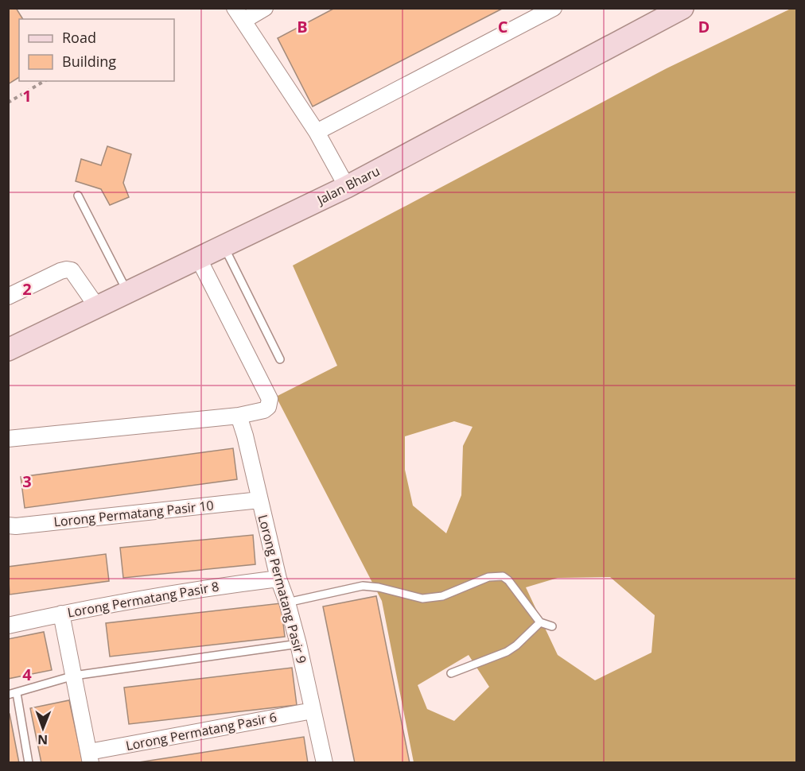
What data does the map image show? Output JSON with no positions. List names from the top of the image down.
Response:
{
  "streets": {
    "main road": ["Jalan Bharu"],
    "street": [
      "Lorong Permatang Pasir 10",
      "Lorong Permatang Pasir 9",
      "Lorong Permatang Pasir 8",
      "Lorong Permatang Pasir 6"
    ]
  },
  "crossings": [
    ["Lorong Permatang Pasir 10", "Lorong Permatang Pasir 9"],
    ["Lorong Permatang Pasir 9", "Lorong Permatang Pasir 8"],
    ["Lorong Permatang Pasir 9", "Lorong Permatang Pasir 6"]
  ],
  "legend": ["Road", "Building"],
  "north": "bottom",
  "grid": {
    "columns": ["B", "C", "D"],
    "rows": [
      "1",
      "2",
      "3",
      "4"
    ]
  }
}
